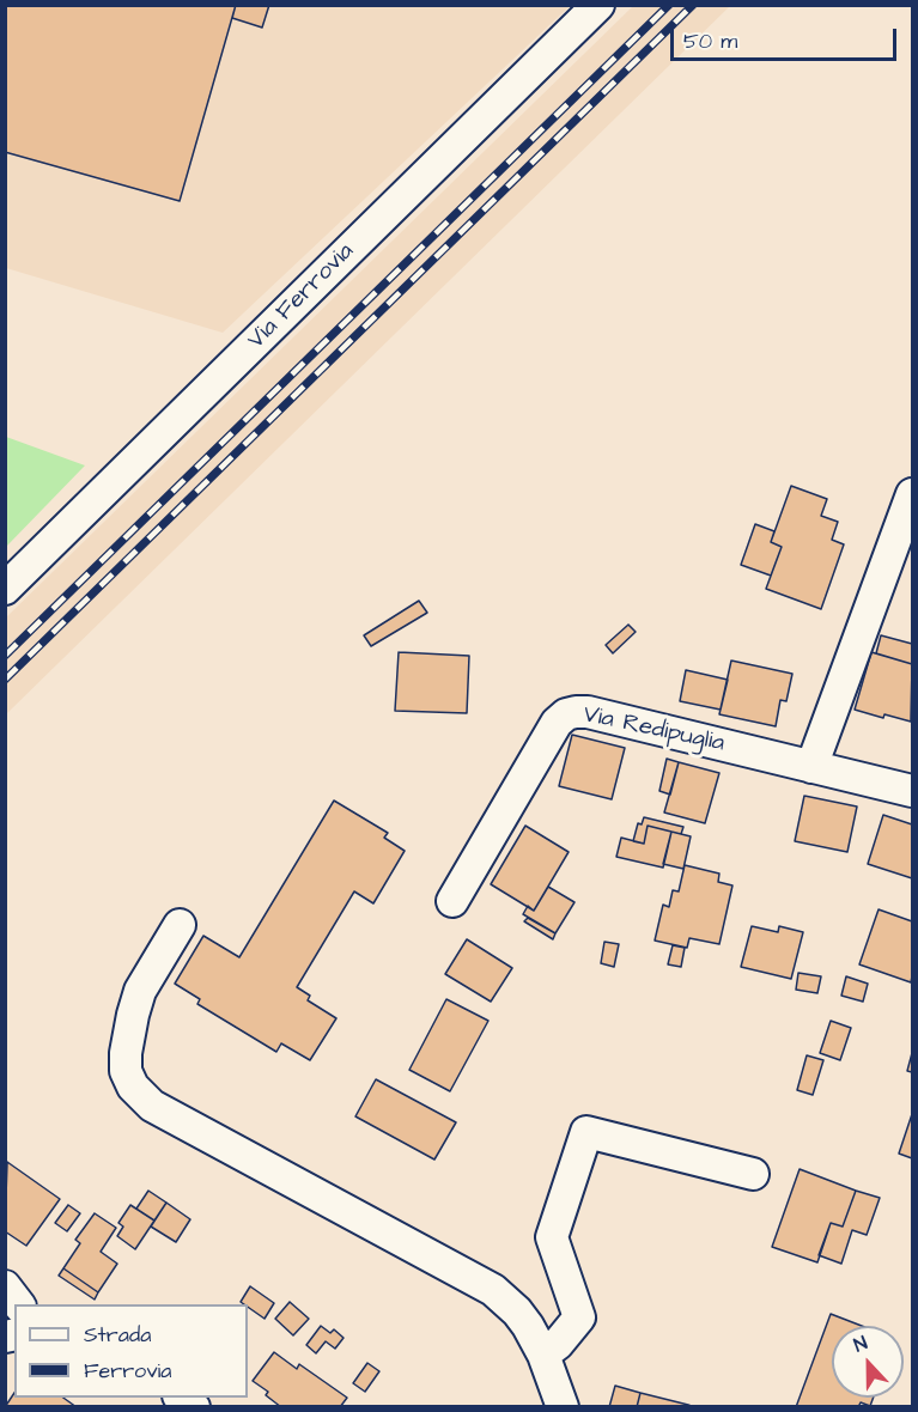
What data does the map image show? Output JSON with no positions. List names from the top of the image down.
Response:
{
  "streets": {
    "street": ["Via Ferrovia", "Via Redipuglia"]
  },
  "legend": ["Strada", "Ferrovia"],
  "scale_bar": "50 m",
  "north": "top"
}
